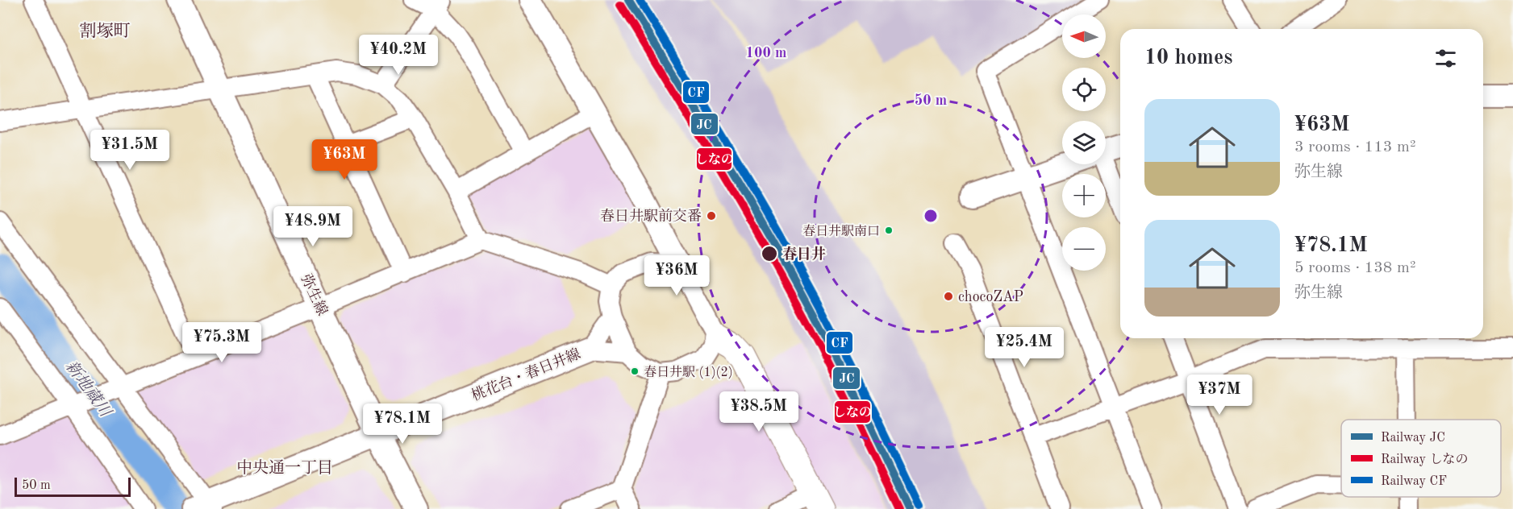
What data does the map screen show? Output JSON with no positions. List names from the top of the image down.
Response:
{
  "streets": {
    "street": ["弥生線", "桃花台・春日井線"]
  },
  "crossings": [
    ["弥生線", "桃花台・春日井線"]
  ],
  "districts": ["割塚町", "中央通一丁目"],
  "water": ["新地蔵川"],
  "places": [
    "春日井駅前交番",
    "春日井駅南口",
    "春日井",
    "chocoZAP",
    "春日井駅 (1)(2)"
  ],
  "lines": ["rail line JC", "rail line CF", "rail line しなの"],
  "legend": ["Railway JC", "Railway しなの", "Railway CF"],
  "scale_bar": "50 m",
  "north": "left",
  "page": {
    "map_buttons": ["+", "−"],
    "heading": "10 homes",
    "price": [
      "¥40.2M",
      "¥31.5M",
      "¥63M",
      "¥48.9M",
      "¥36M",
      "¥75.3M",
      "¥25.4M",
      "¥37M",
      "¥38.5M",
      "¥78.1M"
    ],
    "list": [
      {
        "name": "¥63M",
        "note": "3 rooms · 113 m² · 弥生線"
      },
      {
        "name": "¥78.1M",
        "note": "5 rooms · 138 m² · 弥生線"
      }
    ],
    "scale": "50 m"
  },
  "rings": ["100 m", "50 m"]
}
